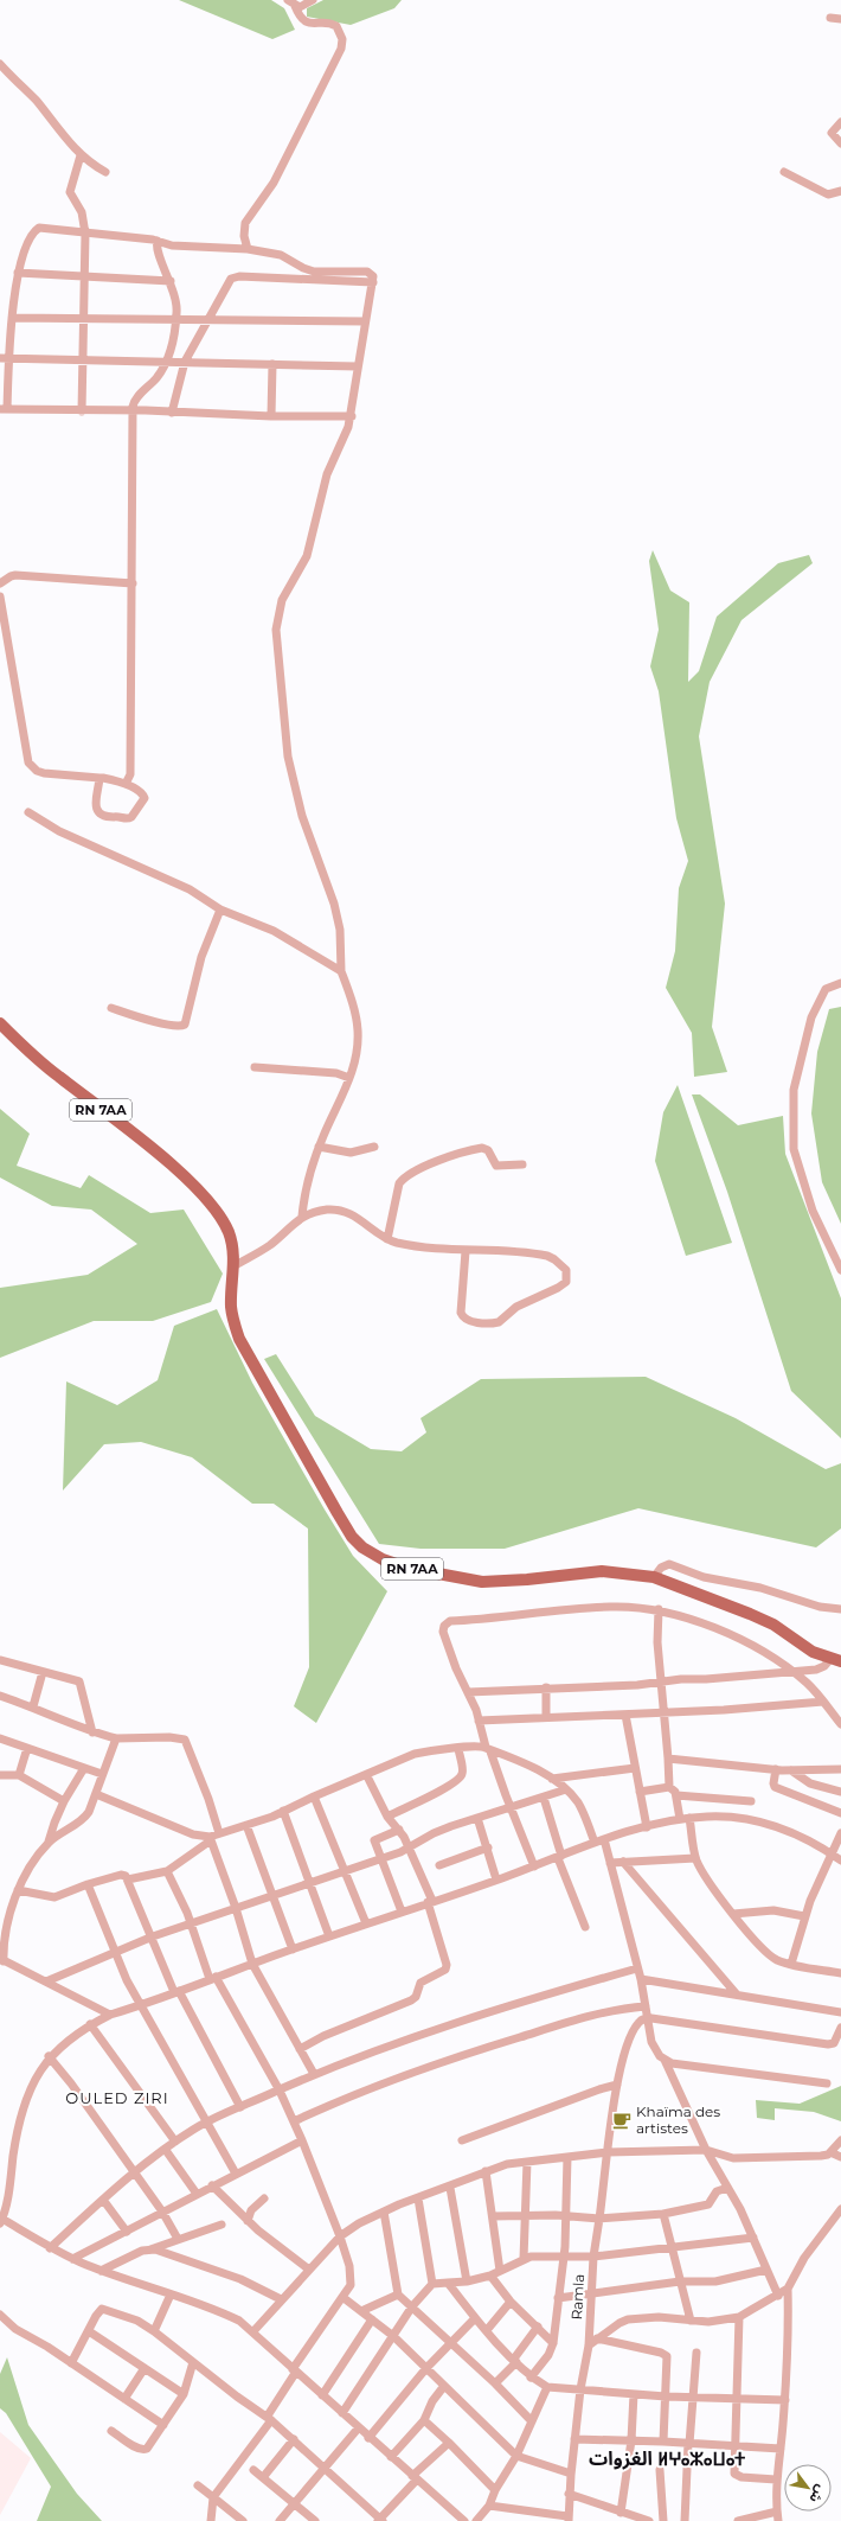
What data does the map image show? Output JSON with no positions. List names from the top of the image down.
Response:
{
  "streets": {
    "main road": ["RN 7AA"],
    "street": ["Ramla"]
  },
  "districts": ["OULED ZIRI", "الغزوات ⵍⵖⴰⵣⴰⵡⴰⵜ"],
  "places": {
    "cafe": ["Khaïma des artistes"]
  },
  "north": "bottom right"
}
